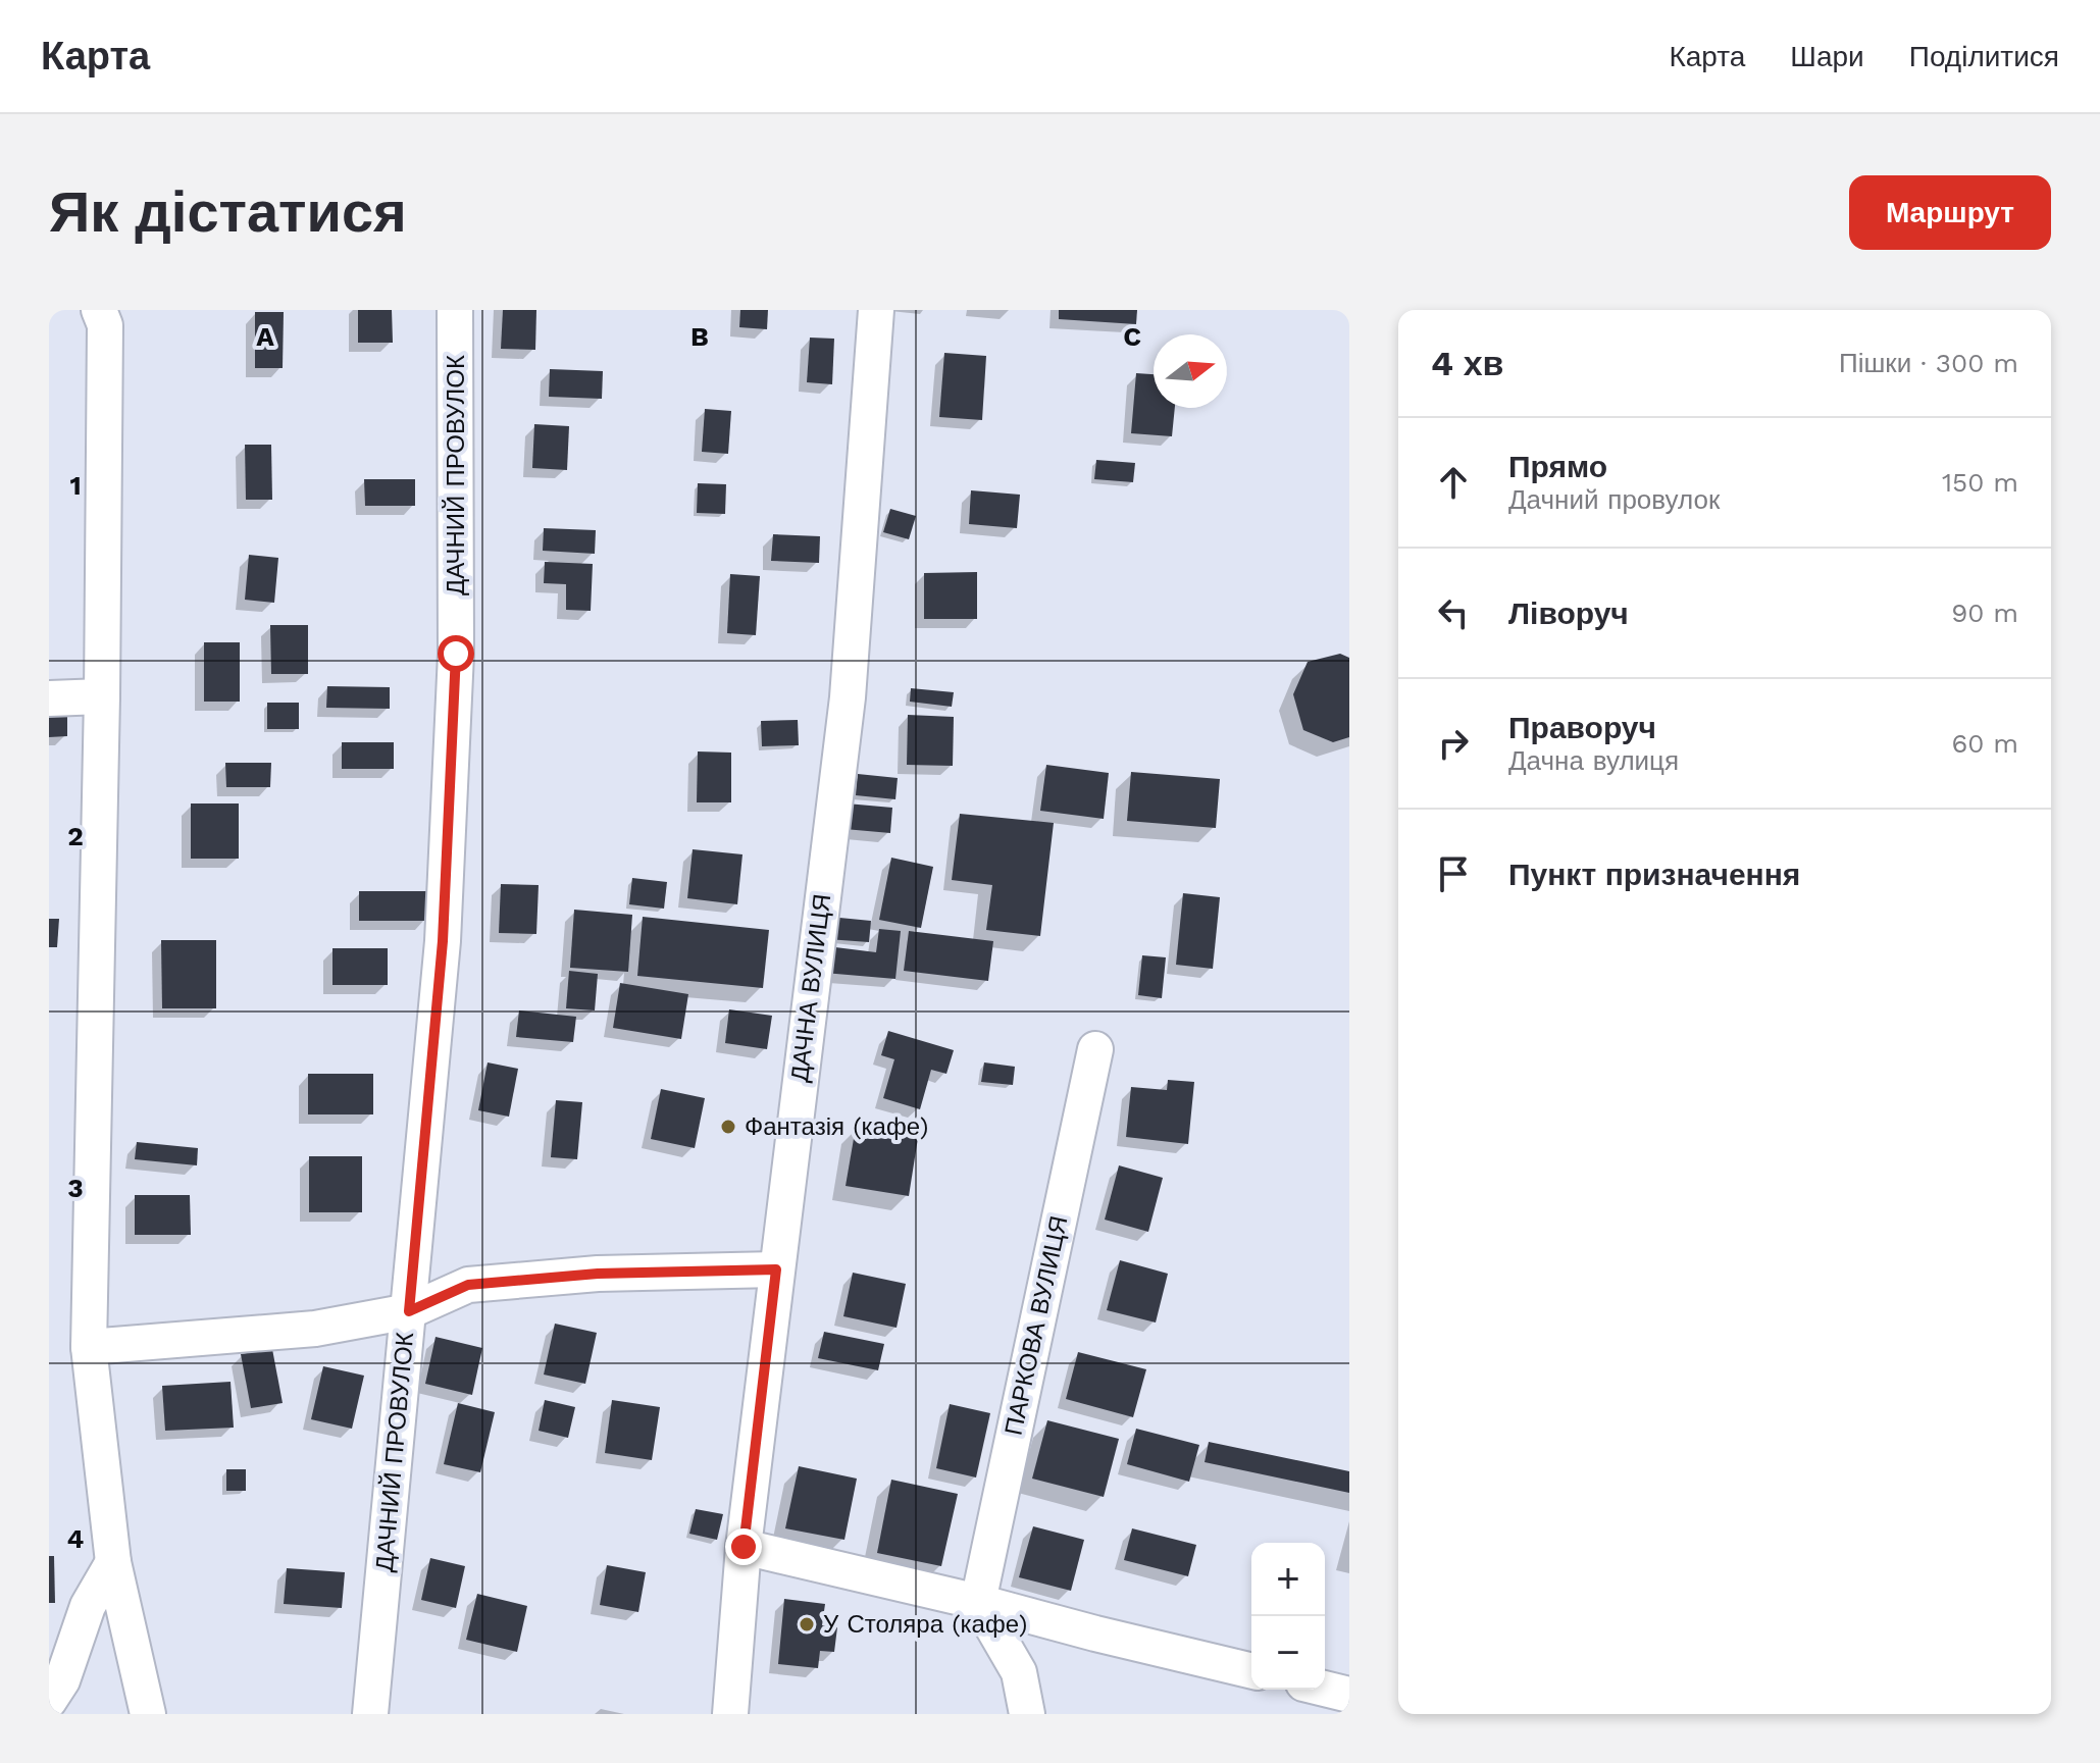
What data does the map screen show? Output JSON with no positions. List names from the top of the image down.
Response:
{
  "streets": {
    "street": ["ДАЧНИЙ ПРОВУЛОК", "ДАЧНА ВУЛИЦЯ", "ПАРКОВА ВУЛИЦЯ"]
  },
  "places": ["Фантазія (кафе)", "У Столяра (кафе)"],
  "north": "right",
  "page": {
    "header": "Карта",
    "nav": ["Карта", "Шари", "Поділитися"],
    "buttons": "Маршрут",
    "title": "Як дістатися",
    "heading": ["4 хв", "Пішки · 300 m"],
    "list": [
      ["Прямо", "Дачний провулок", "150 m"],
      ["Ліворуч", "90 m"],
      ["Праворуч", "Дачна вулиця", "60 m"],
      "Пункт призначення"
    ],
    "map_buttons": ["+", "−"]
  },
  "grid": {
    "columns": ["A", "B", "C"],
    "rows": [
      "1",
      "2",
      "3",
      "4"
    ]
  }
}
